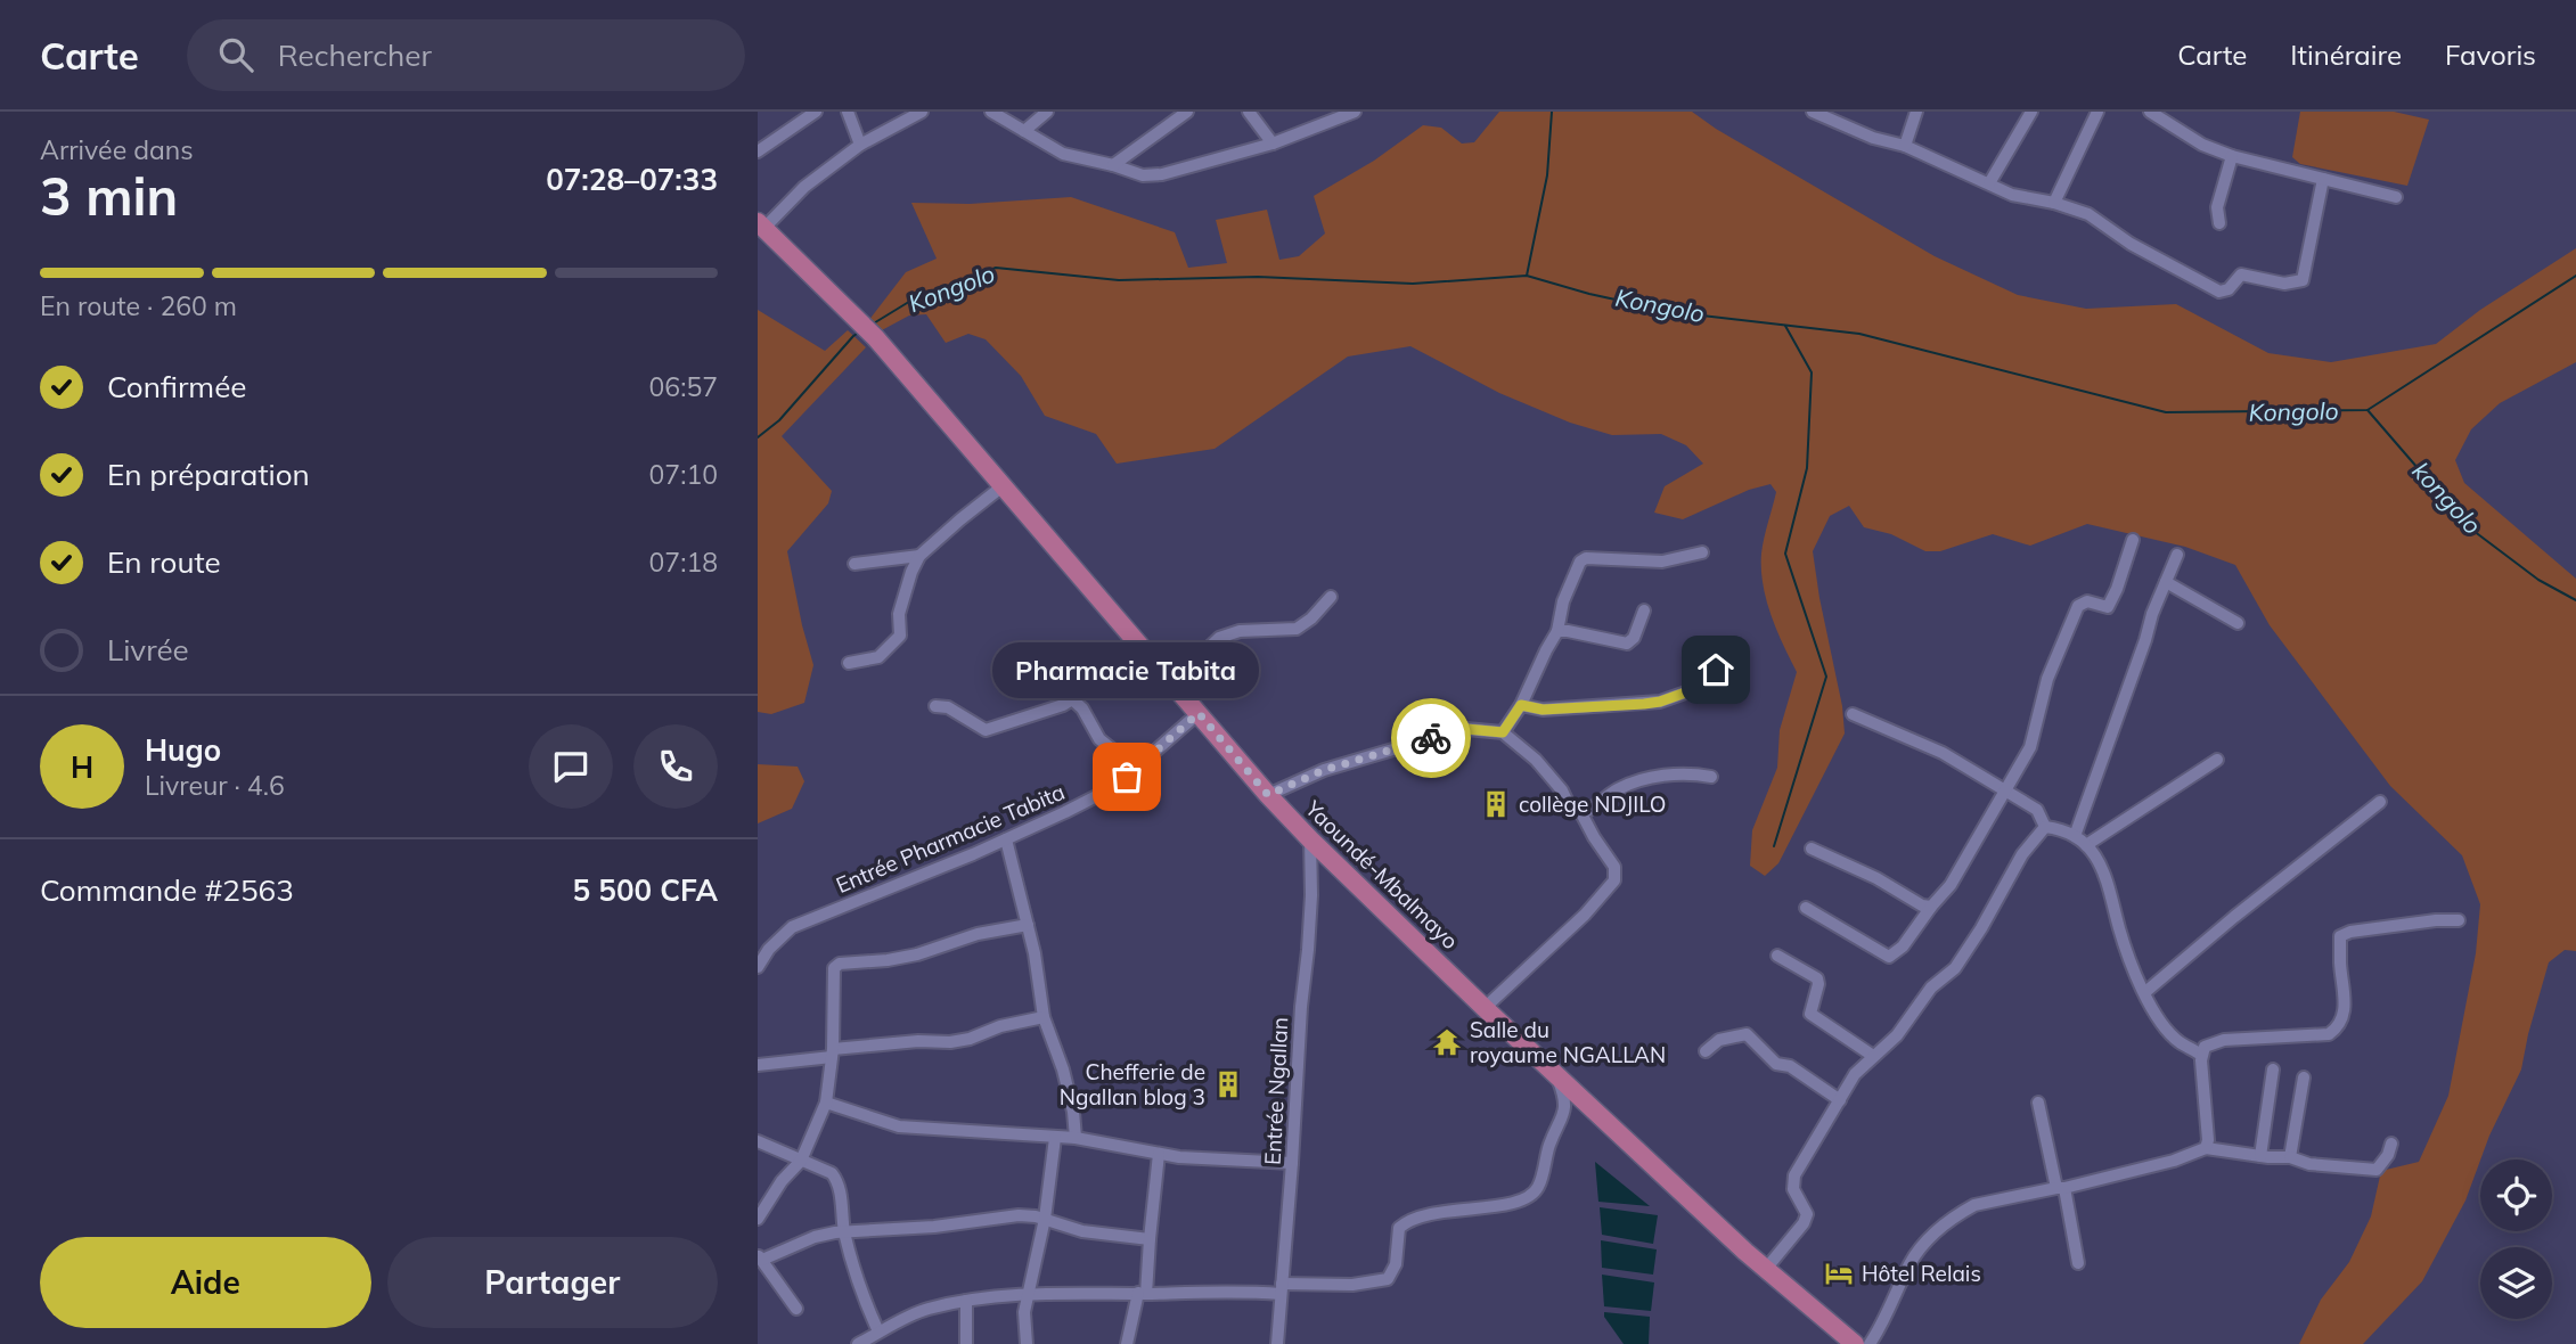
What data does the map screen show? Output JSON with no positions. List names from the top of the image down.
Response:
{
  "streets": {
    "highway": ["Yaoundé-Mbalmayo"],
    "street": ["Entrée Pharmacie Tabita", "Entrée Ngallan"]
  },
  "crossings": [
    ["Entrée Pharmacie Tabita", "Yaoundé-Mbalmayo"],
    ["Yaoundé-Mbalmayo", "Entrée Ngallan"]
  ],
  "water": ["Kongolo", "kongolo"],
  "places": {
    "other": ["Pharmacie Tabita"],
    "building": ["collège NDJILO", "Chefferie de Ngallan blog 3"],
    "temple": ["Salle du royaume NGALLAN"],
    "hotel": ["Hôtel Relais"]
  },
  "page": {
    "header": "Carte",
    "search": "Rechercher",
    "nav": ["Carte", "Itinéraire", "Favoris"],
    "heading": ["3 min", "Arrivée dans", "07:28–07:33"],
    "panel": [
      "Hugo",
      "Livreur · 4.6",
      "Commande #2563",
      "5 500 CFA"
    ],
    "bar": "En route · 260 m",
    "list": [
      ["Confirmée", "06:57"],
      ["En préparation", "07:10"],
      ["En route", "07:18"],
      "Livrée"
    ],
    "bubble": "Pharmacie Tabita",
    "round": "H",
    "buttons": ["Aide", "Partager"]
  }
}
